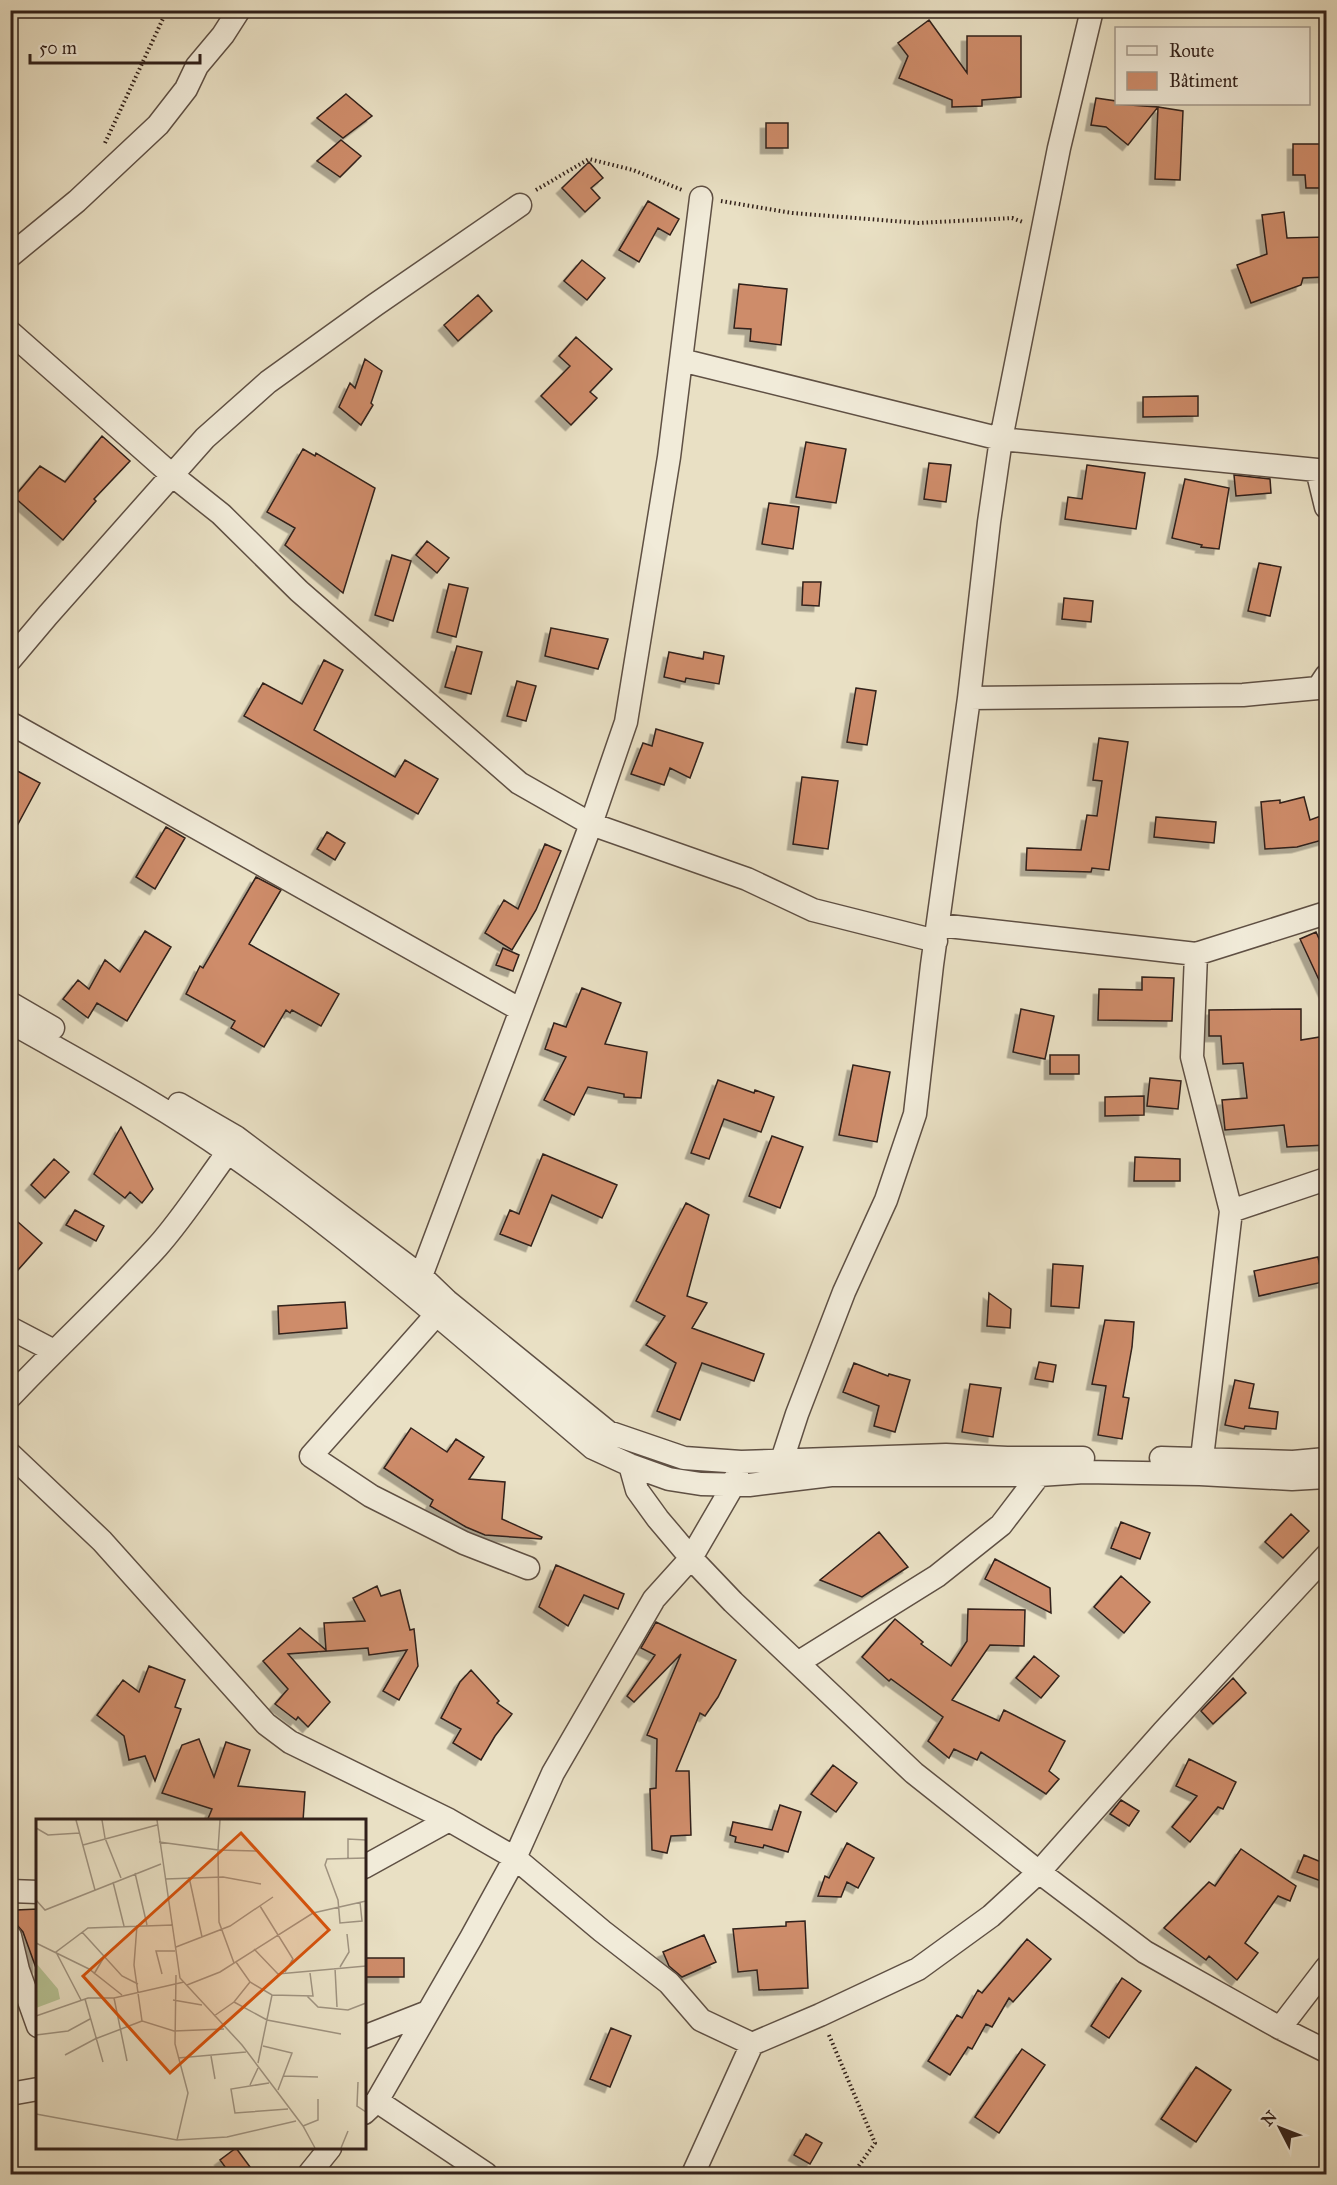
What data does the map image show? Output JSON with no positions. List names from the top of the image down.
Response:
{
  "legend": ["Route", "Bâtiment"],
  "scale_bar": "50 m",
  "north": "top left"
}
